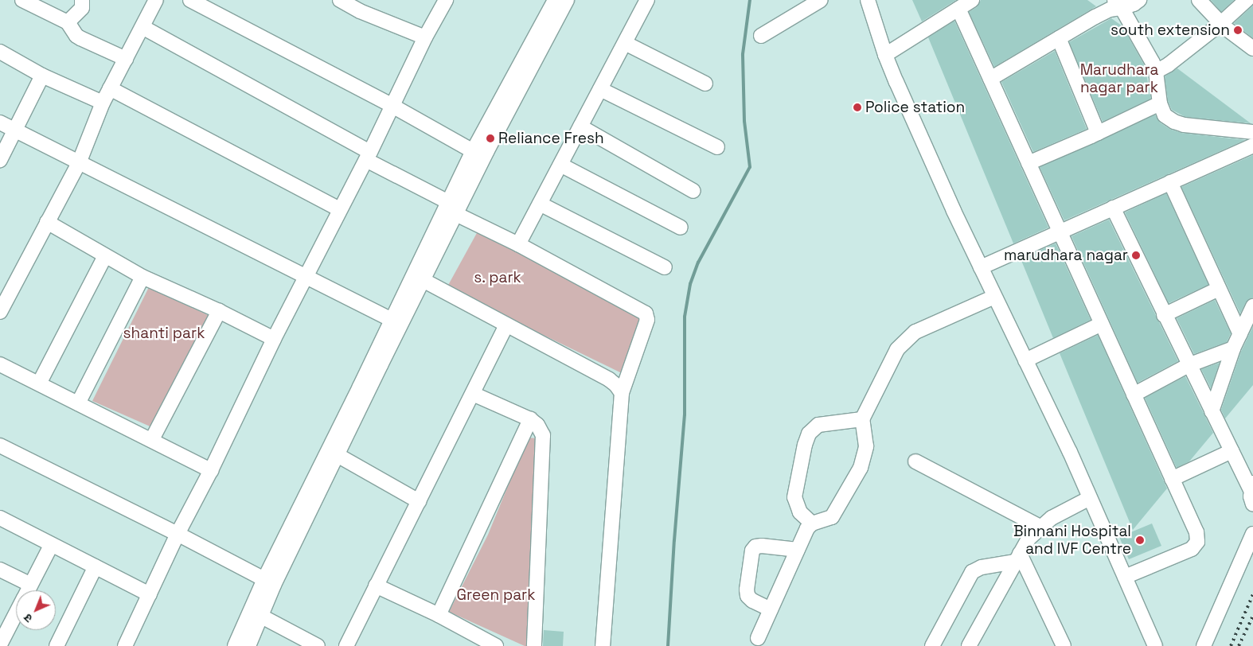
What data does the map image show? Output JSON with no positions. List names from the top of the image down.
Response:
{
  "parks": [
    "Marudhara nagar park",
    "s. park",
    "shanti park",
    "Green park"
  ],
  "places": [
    "south extension",
    "Police station",
    "Reliance Fresh",
    "marudhara nagar",
    "Binnani Hospital and IVF Centre"
  ],
  "north": "bottom left"
}
